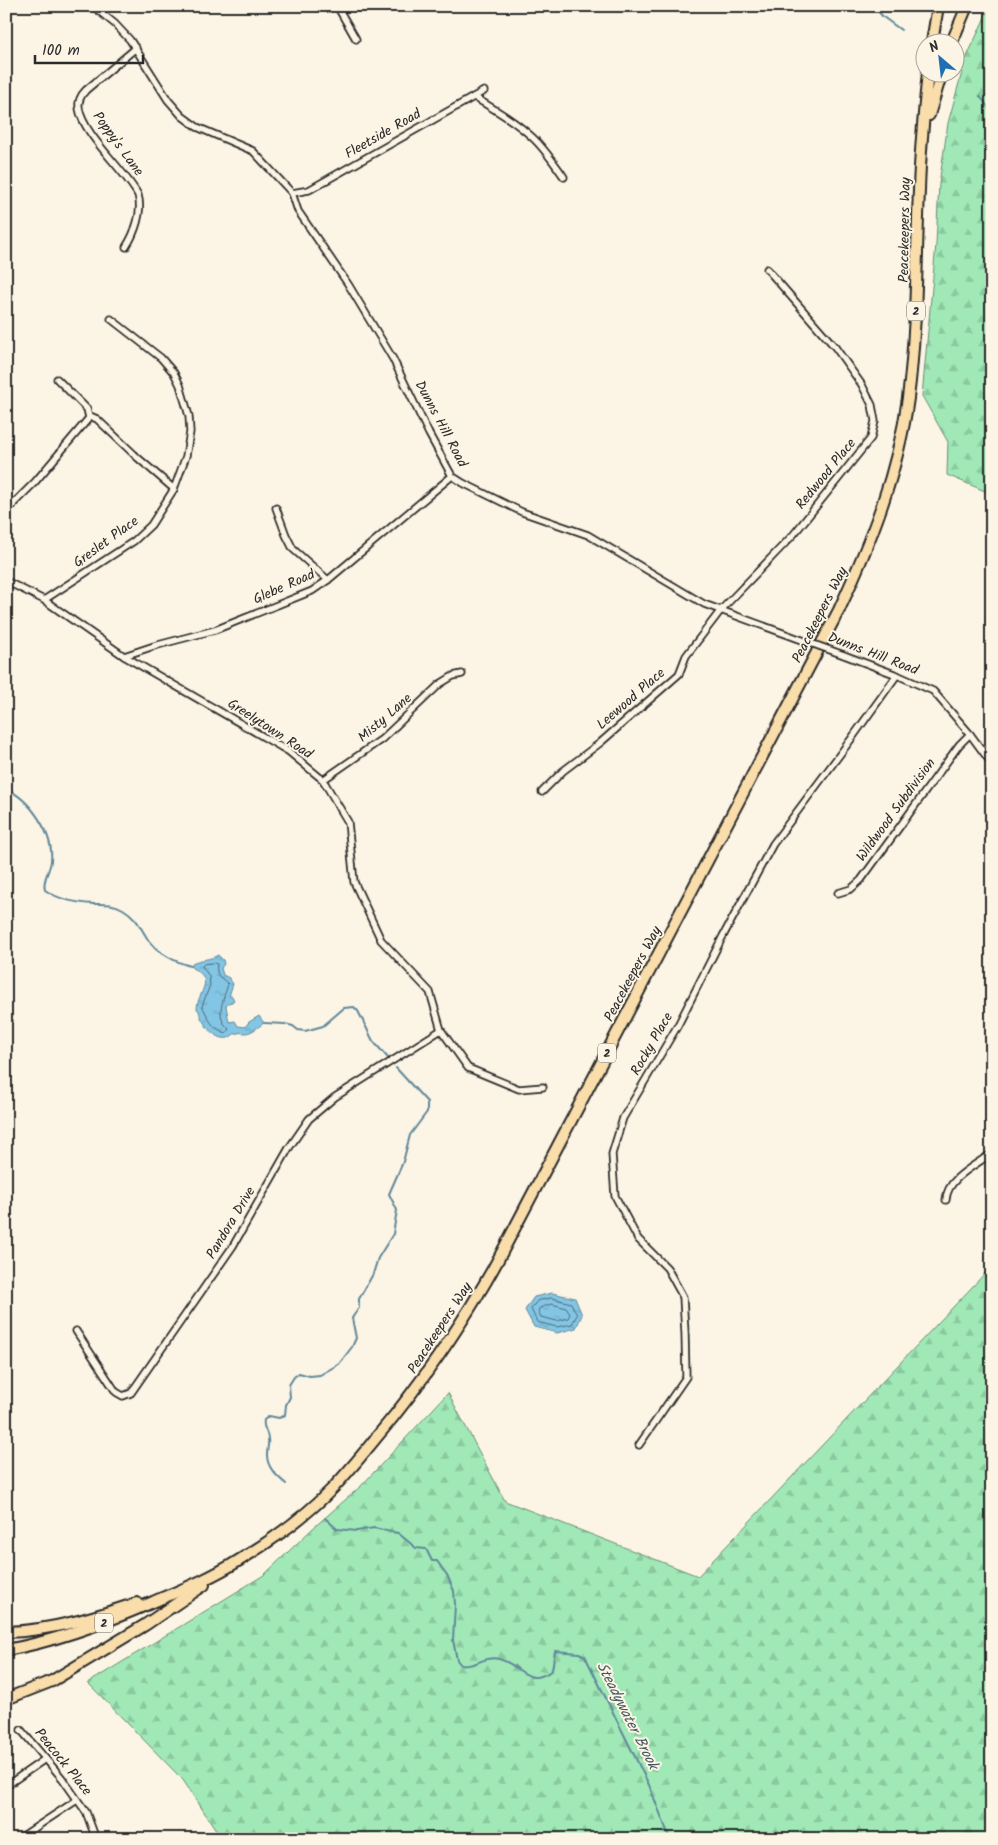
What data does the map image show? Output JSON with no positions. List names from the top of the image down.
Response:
{
  "streets": {
    "highway": ["Peacekeepers Way", "2"],
    "street": [
      "Fleetside Road",
      "Poppy's Lane",
      "Dunns Hill Road",
      "Redwood Place",
      "Greslet Place",
      "Glebe Road",
      "Leewood Place",
      "Misty Lane",
      "Greelytown Road",
      "Wildwood Subdivision",
      "Rocky Place",
      "Pandora Drive",
      "Peacock Place"
    ]
  },
  "crossings": [
    ["Fleetside Road", "Dunns Hill Road"],
    ["Poppy's Lane", "Dunns Hill Road"],
    ["Dunns Hill Road", "Redwood Place"],
    ["Dunns Hill Road", "Glebe Road"],
    ["Dunns Hill Road", "Leewood Place"],
    ["Dunns Hill Road", "Wildwood Subdivision"],
    ["Dunns Hill Road", "Rocky Place"],
    ["Redwood Place", "Leewood Place"],
    ["Greslet Place", "Greelytown Road"],
    ["Glebe Road", "Greelytown Road"],
    ["Misty Lane", "Greelytown Road"],
    ["Greelytown Road", "Pandora Drive"]
  ],
  "water": ["Steadywater Brook"],
  "scale_bar": "100 m",
  "north": "top left"
}
